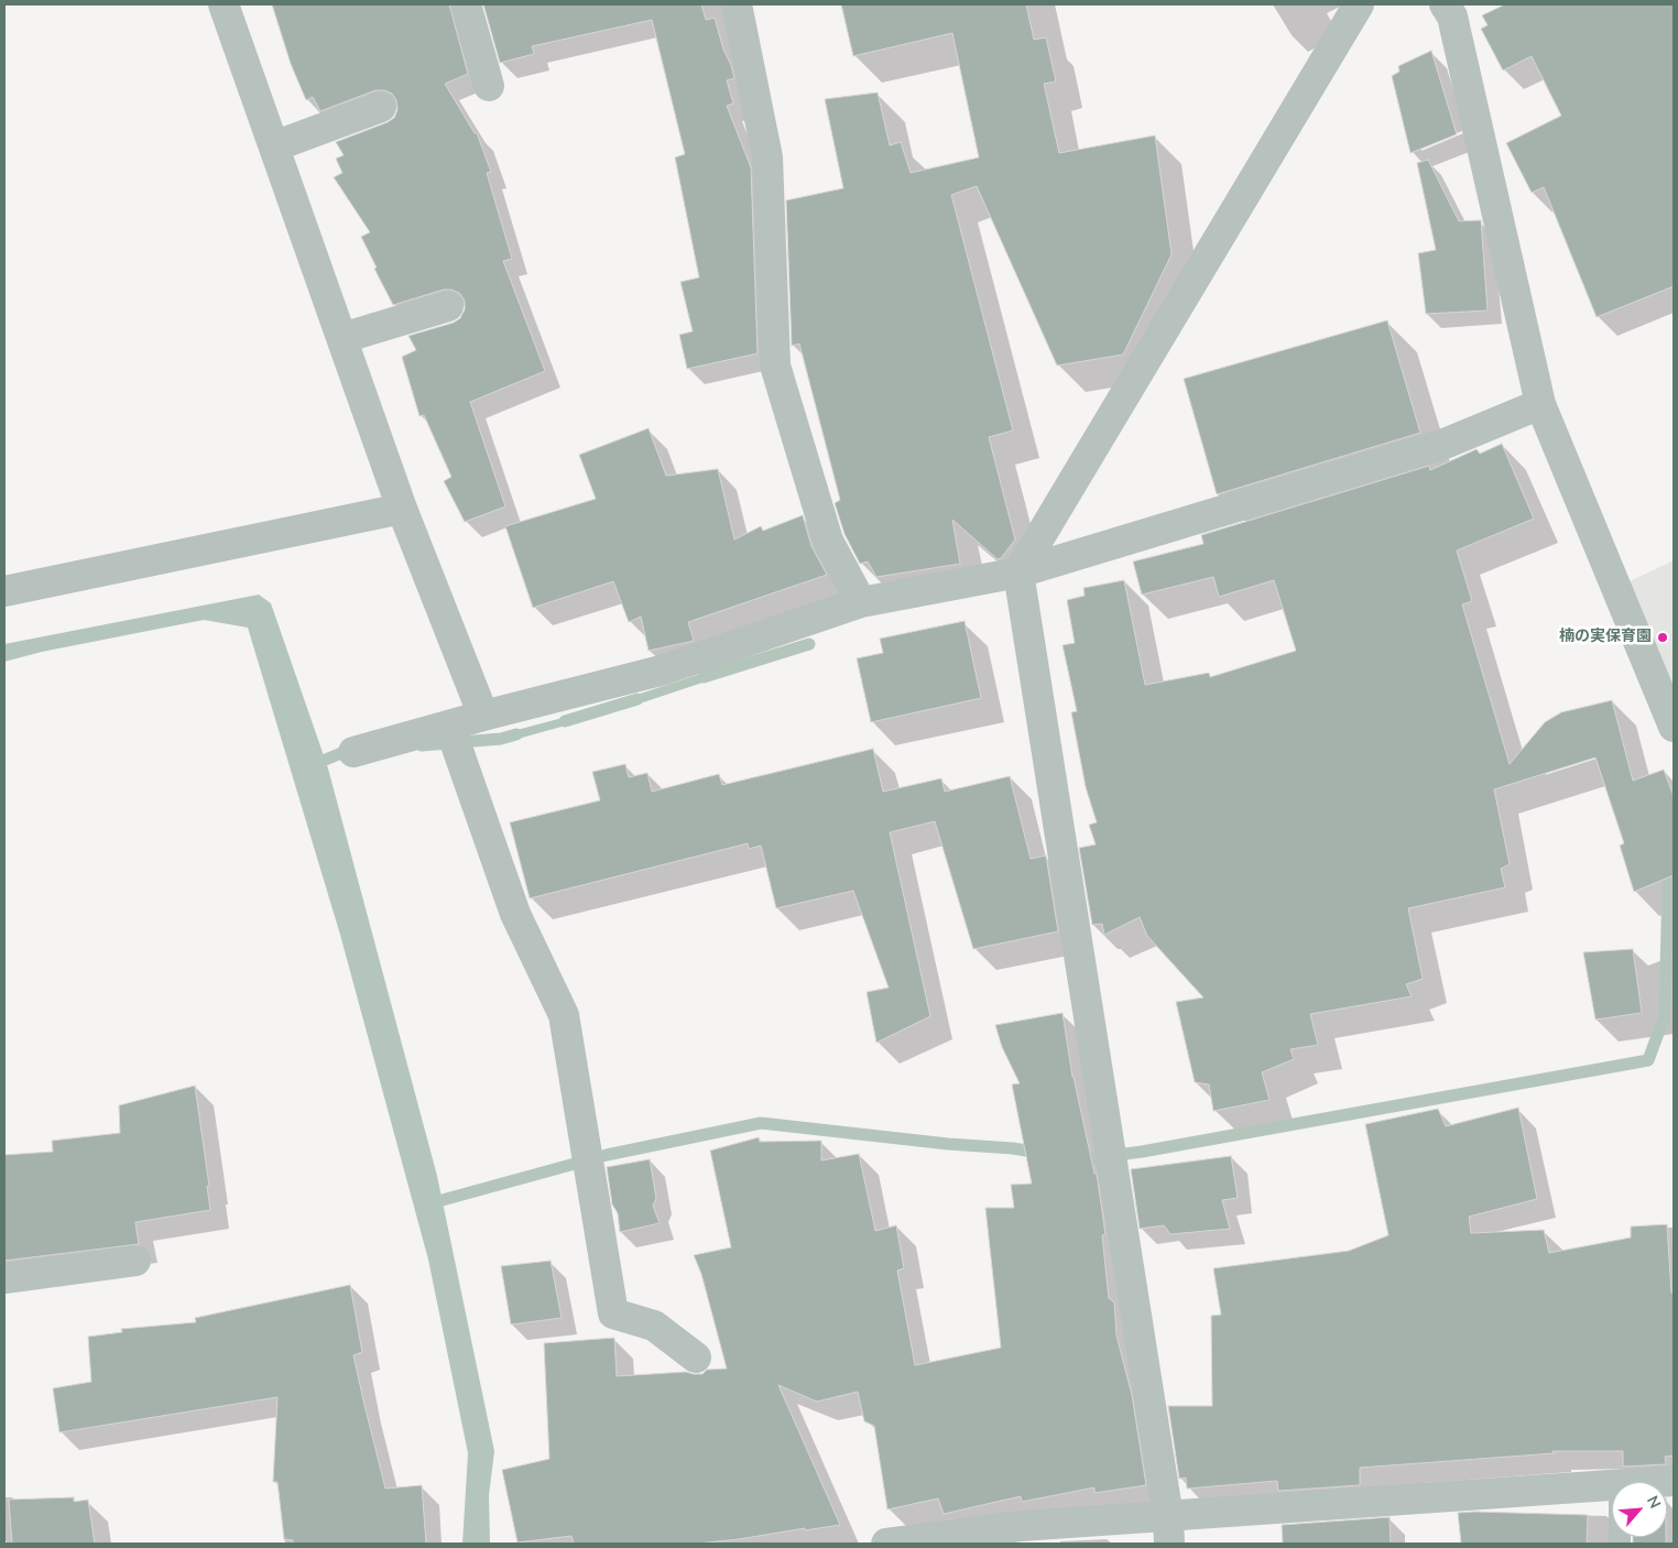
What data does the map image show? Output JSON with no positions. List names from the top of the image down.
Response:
{
  "places": ["楠の実保育園"],
  "north": "top right"
}
